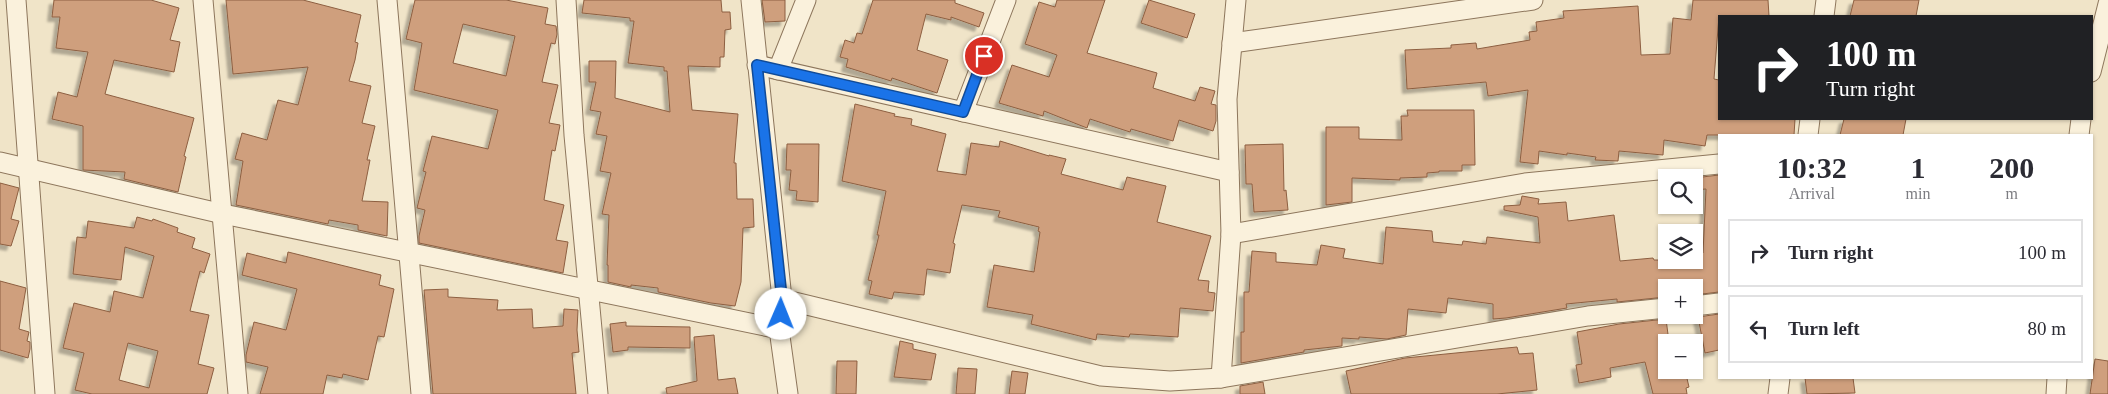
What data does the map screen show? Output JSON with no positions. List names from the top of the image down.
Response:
{
  "page": {
    "turn": ["100 m", "Turn right"],
    "eta": [
      "10:32",
      "Arrival",
      "1",
      "min",
      "200",
      "m"
    ],
    "map_buttons": ["+", "−"],
    "list": [
      {
        "name": "Turn right",
        "value": "100 m"
      },
      {
        "name": "Turn left",
        "value": "80 m"
      }
    ]
  }
}
